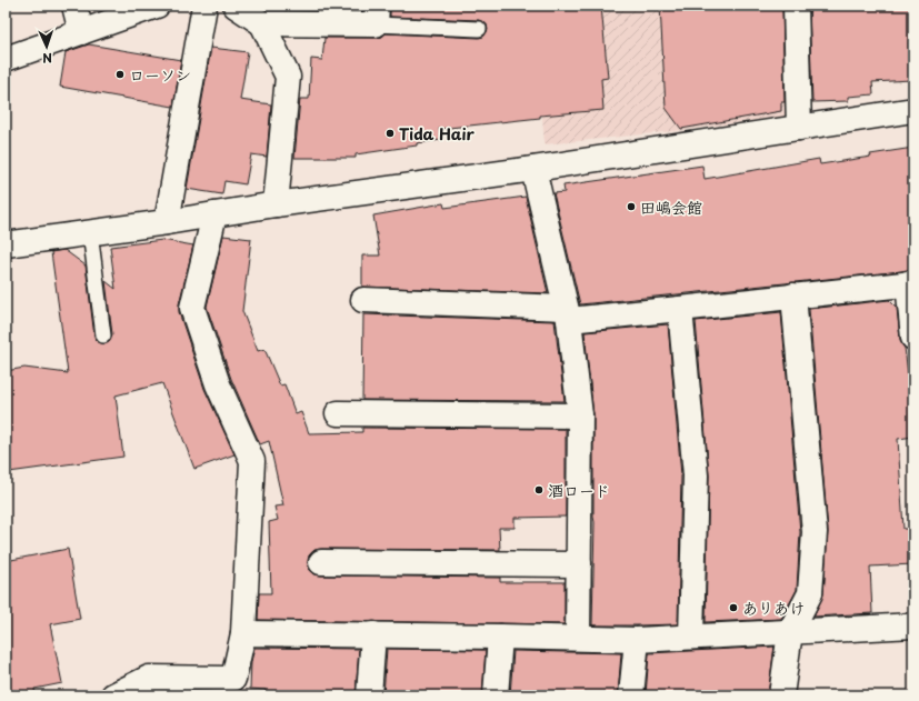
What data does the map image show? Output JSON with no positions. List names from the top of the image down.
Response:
{
  "places": [
    "ローソン",
    "Tida Hair",
    "田嶋会館",
    "酒ロード",
    "ありあけ"
  ],
  "north": "bottom"
}
